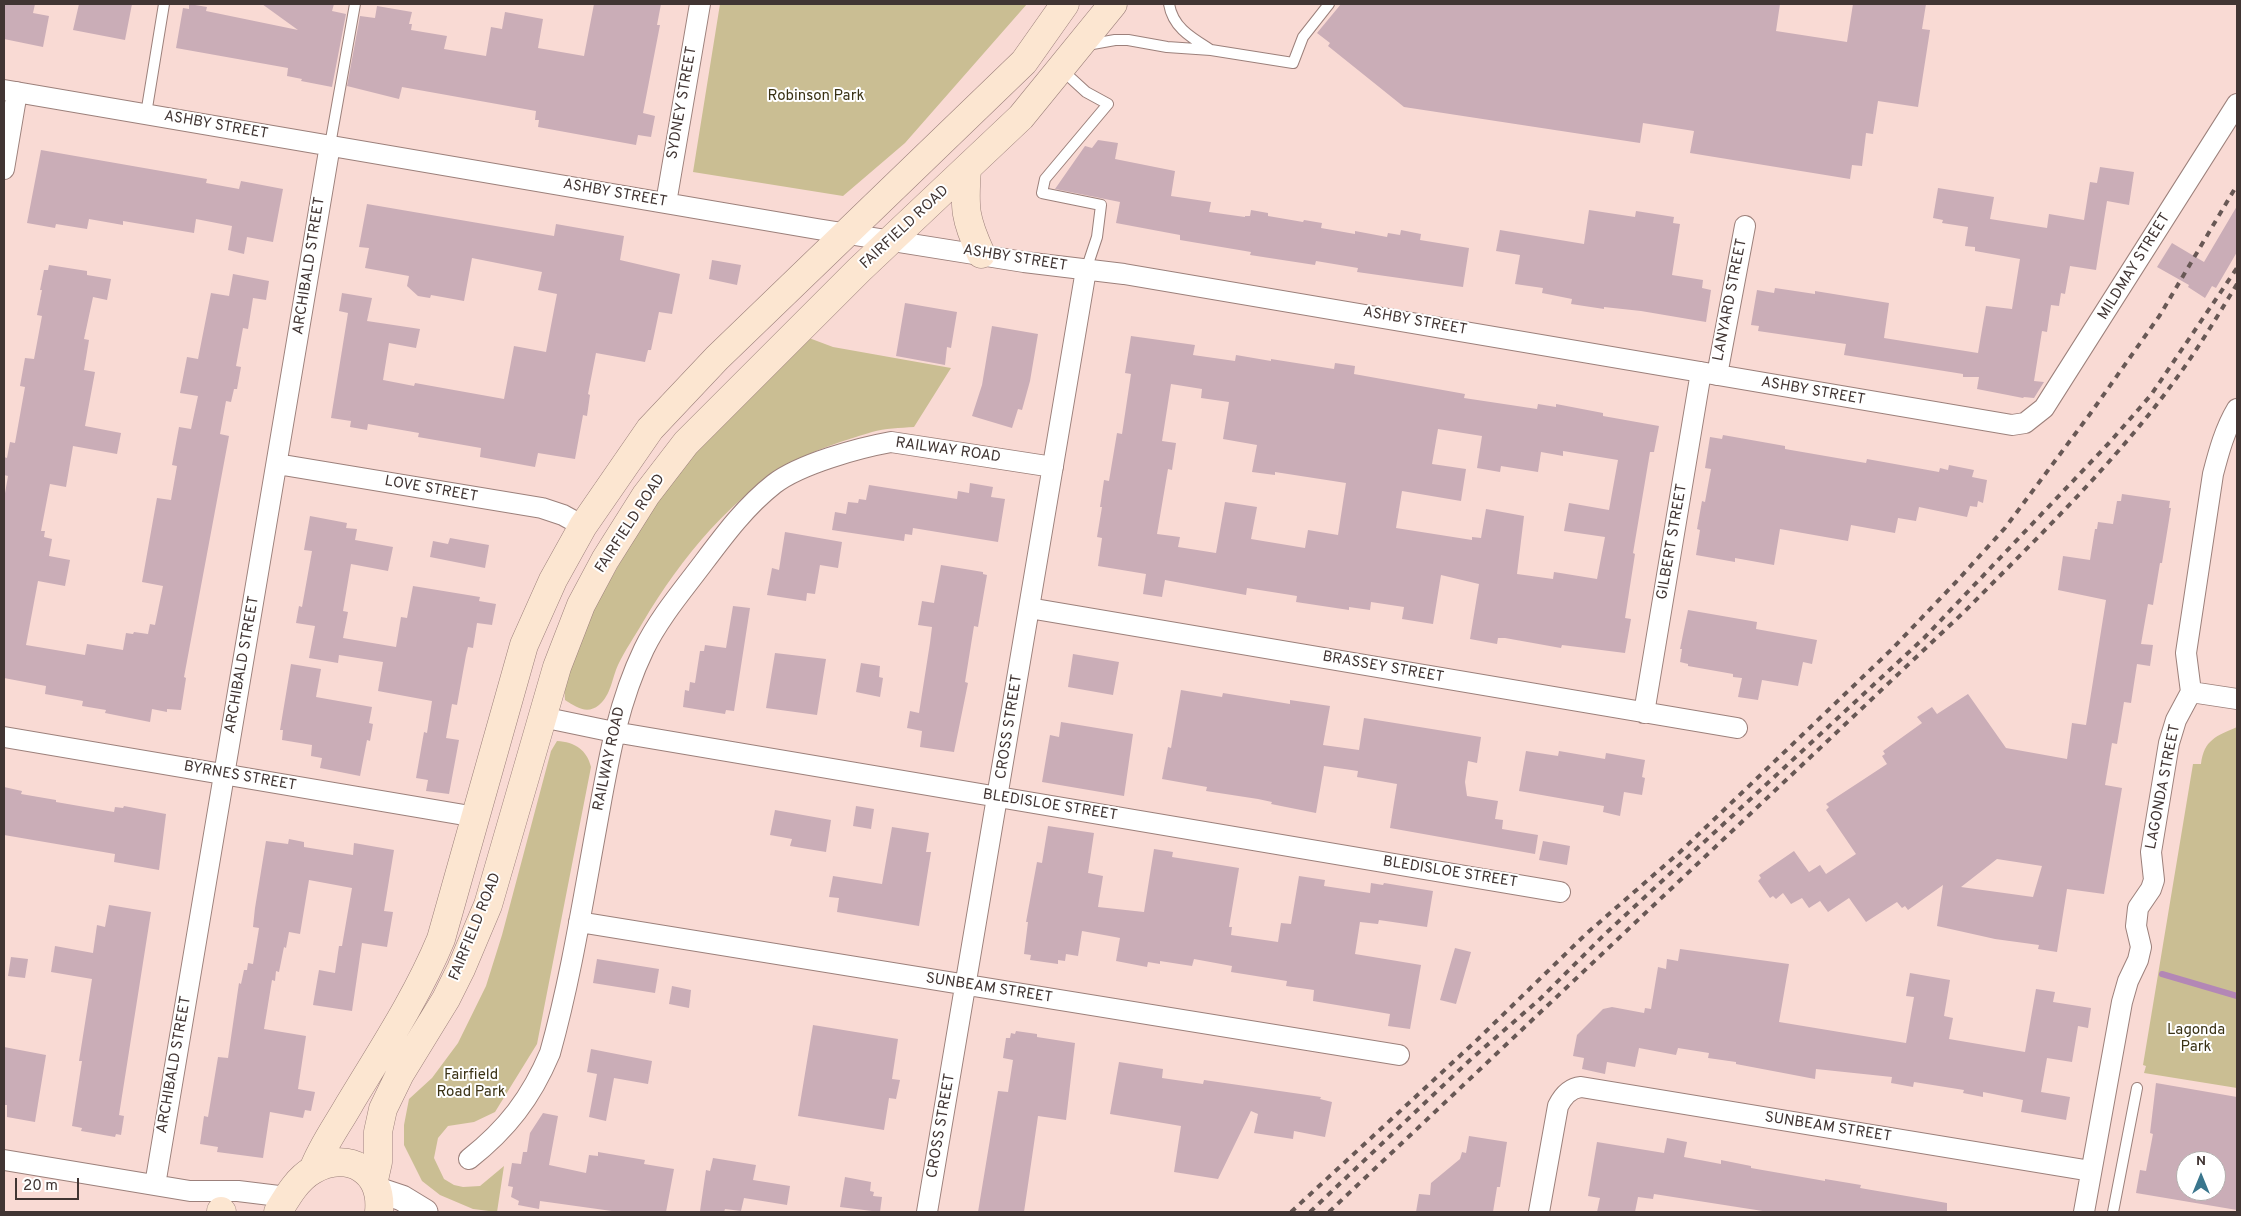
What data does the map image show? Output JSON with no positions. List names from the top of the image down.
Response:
{
  "streets": {
    "main road": ["FAIRFIELD ROAD"],
    "street": [
      "SYDNEY STREET",
      "ASHBY STREET",
      "ARCHIBALD STREET",
      "MILDMAY STREET",
      "LANYARD STREET",
      "RAILWAY ROAD",
      "LOVE STREET",
      "GILBERT STREET",
      "BRASSEY STREET",
      "CROSS STREET",
      "BYRNES STREET",
      "LAGONDA STREET",
      "BLEDISLOE STREET",
      "SUNBEAM STREET"
    ]
  },
  "crossings": [
    ["SYDNEY STREET", "ASHBY STREET"],
    ["ASHBY STREET", "FAIRFIELD ROAD"],
    ["ASHBY STREET", "ARCHIBALD STREET"],
    ["ASHBY STREET", "MILDMAY STREET"],
    ["ASHBY STREET", "LANYARD STREET"],
    ["ASHBY STREET", "GILBERT STREET"],
    ["ASHBY STREET", "CROSS STREET"],
    ["FAIRFIELD ROAD", "LOVE STREET"],
    ["FAIRFIELD ROAD", "BYRNES STREET"],
    ["FAIRFIELD ROAD", "BLEDISLOE STREET"],
    ["ARCHIBALD STREET", "LOVE STREET"],
    ["ARCHIBALD STREET", "BYRNES STREET"],
    ["LANYARD STREET", "GILBERT STREET"],
    ["RAILWAY ROAD", "CROSS STREET"],
    ["RAILWAY ROAD", "BLEDISLOE STREET"],
    ["RAILWAY ROAD", "SUNBEAM STREET"],
    ["GILBERT STREET", "BRASSEY STREET"],
    ["BRASSEY STREET", "CROSS STREET"],
    ["CROSS STREET", "BLEDISLOE STREET"],
    ["CROSS STREET", "SUNBEAM STREET"],
    ["LAGONDA STREET", "SUNBEAM STREET"]
  ],
  "parks": ["Robinson Park", "Lagonda Park", "Fairfield Road Park"],
  "scale_bar": "20 m",
  "north": "top"
}
